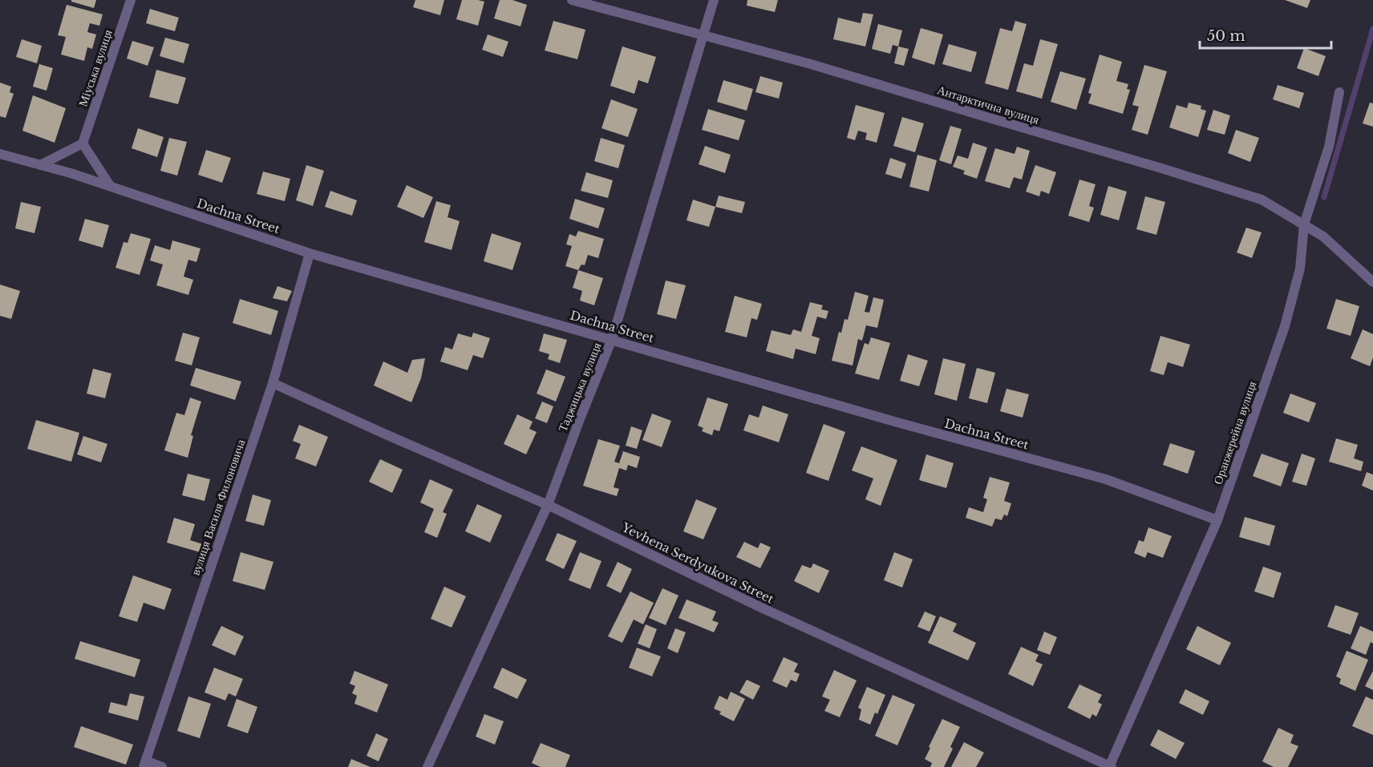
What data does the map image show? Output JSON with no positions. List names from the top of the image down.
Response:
{
  "streets": {
    "street": [
      "Міуська вулиця",
      "Антарктична вулиця",
      "Dachna Street",
      "Таджицька вулиця",
      "Оранжерейна вулиця",
      "вулиця Василя Филоновича",
      "Yevhena Serdyukova Street"
    ]
  },
  "crossings": [
    ["Антарктична вулиця", "Таджицька вулиця"],
    ["Антарктична вулиця", "Оранжерейна вулиця"],
    ["Dachna Street", "Таджицька вулиця"],
    ["Dachna Street", "Оранжерейна вулиця"],
    ["Dachna Street", "вулиця Василя Филоновича"],
    ["Таджицька вулиця", "Yevhena Serdyukova Street"],
    ["Оранжерейна вулиця", "Yevhena Serdyukova Street"],
    ["вулиця Василя Филоновича", "Yevhena Serdyukova Street"]
  ],
  "scale_bar": "50 m"
}
